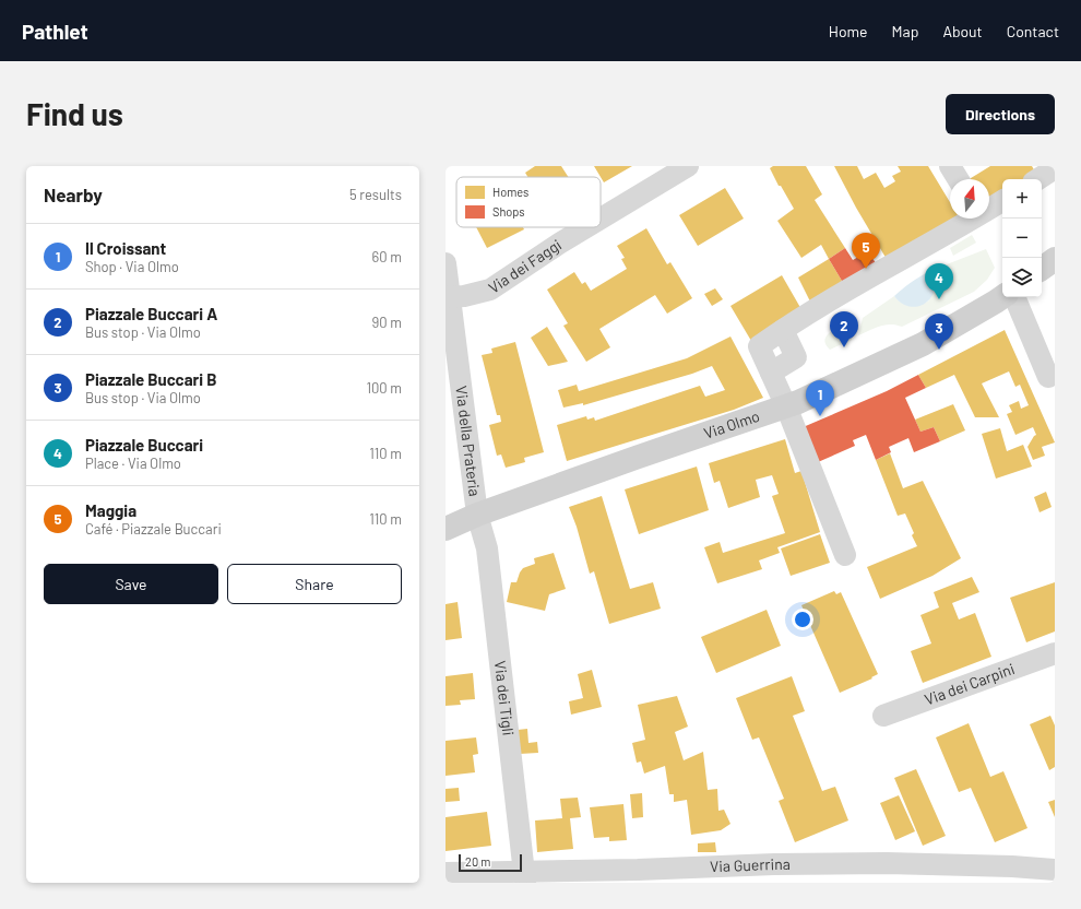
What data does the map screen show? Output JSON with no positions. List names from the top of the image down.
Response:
{
  "streets": {
    "street": [
      "Via dei Faggi",
      "Via Olmo",
      "Via della Prateria",
      "Via dei Carpini",
      "Via dei Tigli",
      "Via Guerrina"
    ]
  },
  "crossings": [
    ["Via dei Faggi", "Via della Prateria"],
    ["Via Olmo", "Via della Prateria"],
    ["Via Olmo", "Via dei Tigli"],
    ["Via della Prateria", "Via dei Tigli"],
    ["Via dei Tigli", "Via Guerrina"]
  ],
  "legend": ["Homes", "Shops"],
  "scale_bar": "20 m",
  "north": "top",
  "page": {
    "header": "Pathlet",
    "nav": [
      "Home",
      "Map",
      "About",
      "Contact"
    ],
    "buttons": [
      "Directions",
      ["Save", "Share"]
    ],
    "title": "Find us",
    "heading": ["Nearby", "5 results"],
    "map_buttons": ["+", "−"],
    "list": [
      {
        "mark": "1",
        "name": "Il Croissant",
        "note": "Shop · Via Olmo",
        "value": "60 m"
      },
      {
        "mark": "2",
        "name": "Piazzale Buccari A",
        "note": "Bus stop · Via Olmo",
        "value": "90 m"
      },
      {
        "mark": "3",
        "name": "Piazzale Buccari B",
        "note": "Bus stop · Via Olmo",
        "value": "100 m"
      },
      {
        "mark": "4",
        "name": "Piazzale Buccari",
        "note": "Place · Via Olmo",
        "value": "110 m"
      },
      {
        "mark": "5",
        "name": "Maggia",
        "note": "Café · Piazzale Buccari",
        "value": "110 m"
      }
    ],
    "pins": [
      "5",
      "4",
      "2",
      "3",
      "1"
    ],
    "scale": "20 m"
  }
}
